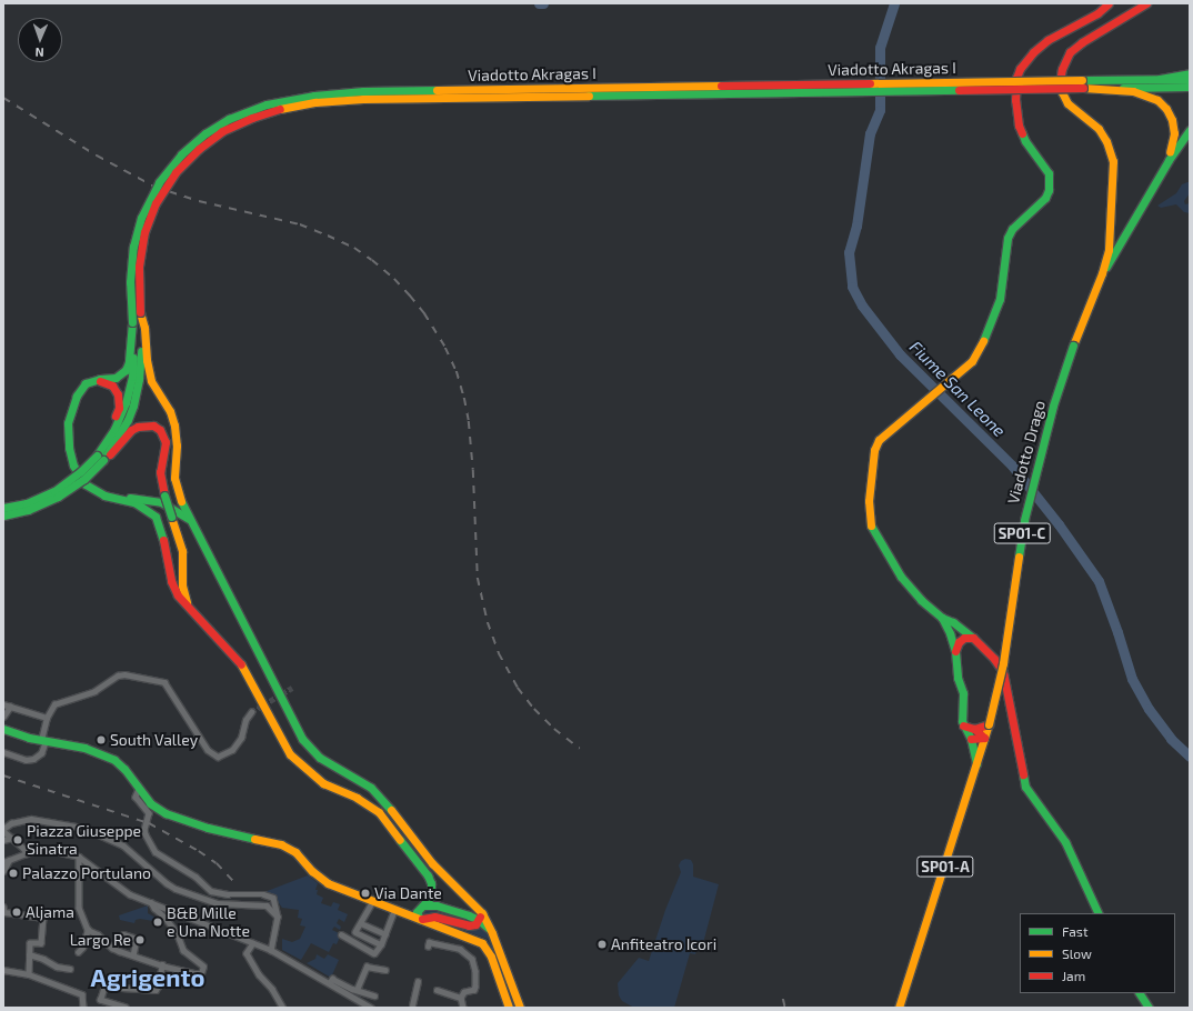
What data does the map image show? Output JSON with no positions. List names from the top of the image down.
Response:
{
  "streets": {
    "main road": [
      "Viadotto Akragas I",
      "Viadotto Drago",
      "SP01-C",
      "SP01-A"
    ]
  },
  "crossings": [
    ["Viadotto Drago", "SP01-A"]
  ],
  "districts": ["Agrigento"],
  "water": ["Fiume San Leone"],
  "places": [
    "South Valley",
    "Piazza Giuseppe Sinatra",
    "Palazzo Portulano",
    "Via Dante",
    "Aljama",
    "B&B Mille e Una Notte",
    "Largo Re",
    "Anfiteatro Icori"
  ],
  "legend": ["Fast", "Slow", "Jam"],
  "north": "bottom"
}
